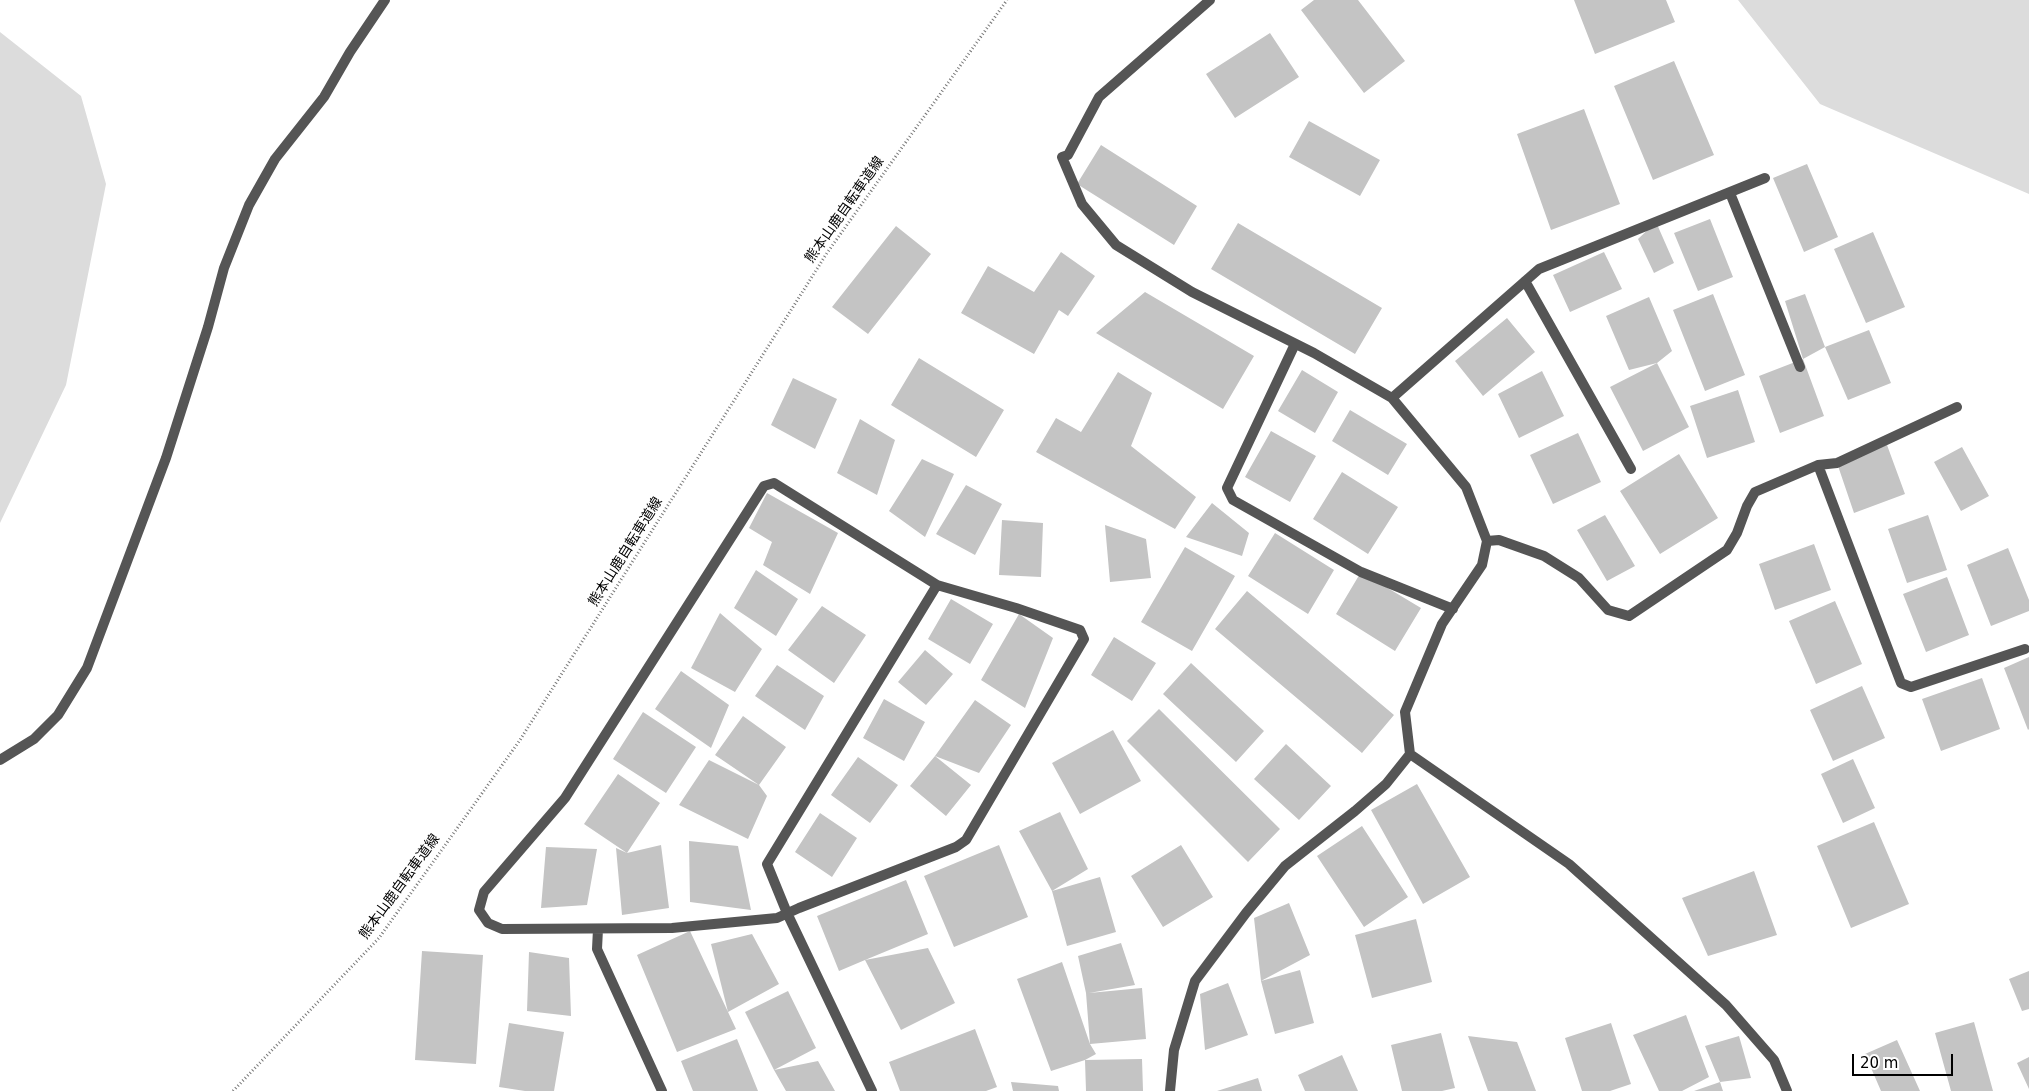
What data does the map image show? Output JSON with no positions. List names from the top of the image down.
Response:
{
  "streets": {
    "path": ["熊本山鹿自転車道線"]
  },
  "scale_bar": "20 m"
}
